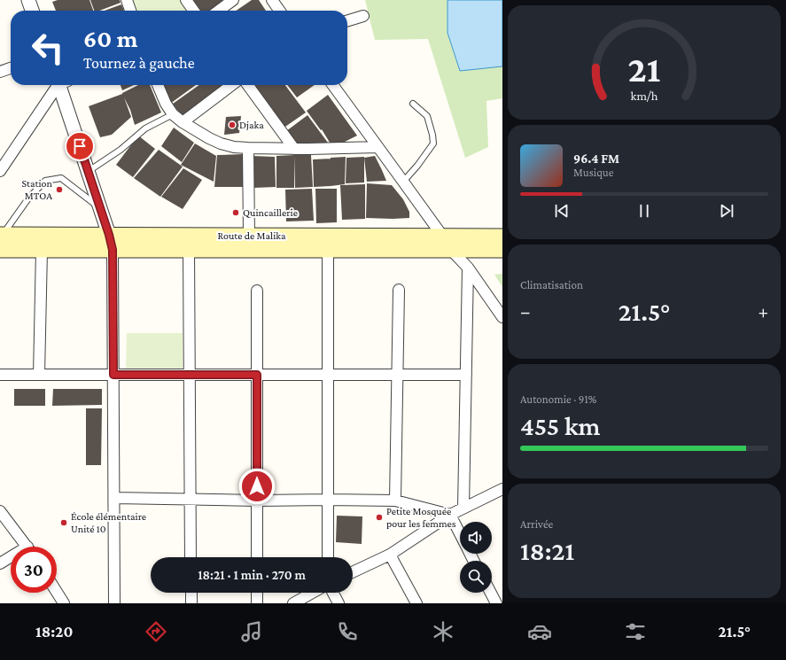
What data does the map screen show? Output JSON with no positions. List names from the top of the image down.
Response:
{
  "streets": {
    "main road": ["Route de Malika"]
  },
  "places": [
    "Djaka",
    "Station MTOA",
    "Quincaillerie",
    "Petite Mosquée pour les femmes",
    "École élémentaire Unité 10"
  ],
  "page": {
    "turn": ["60 m", "Tournez à gauche"],
    "song": ["96.4 FM", "Musique"],
    "tile": [
      "Climatisation",
      ["Autonomie · 91%", "455 km"],
      ["Arrivée", "18:21"]
    ],
    "heat": ["−", "21.5°", "+"],
    "limit": "30",
    "trip": "18:21 · 1 min · 270 m",
    "tabs": ["18:20", "21.5°"],
    "gauge": ["21", "km/h"]
  }
}
